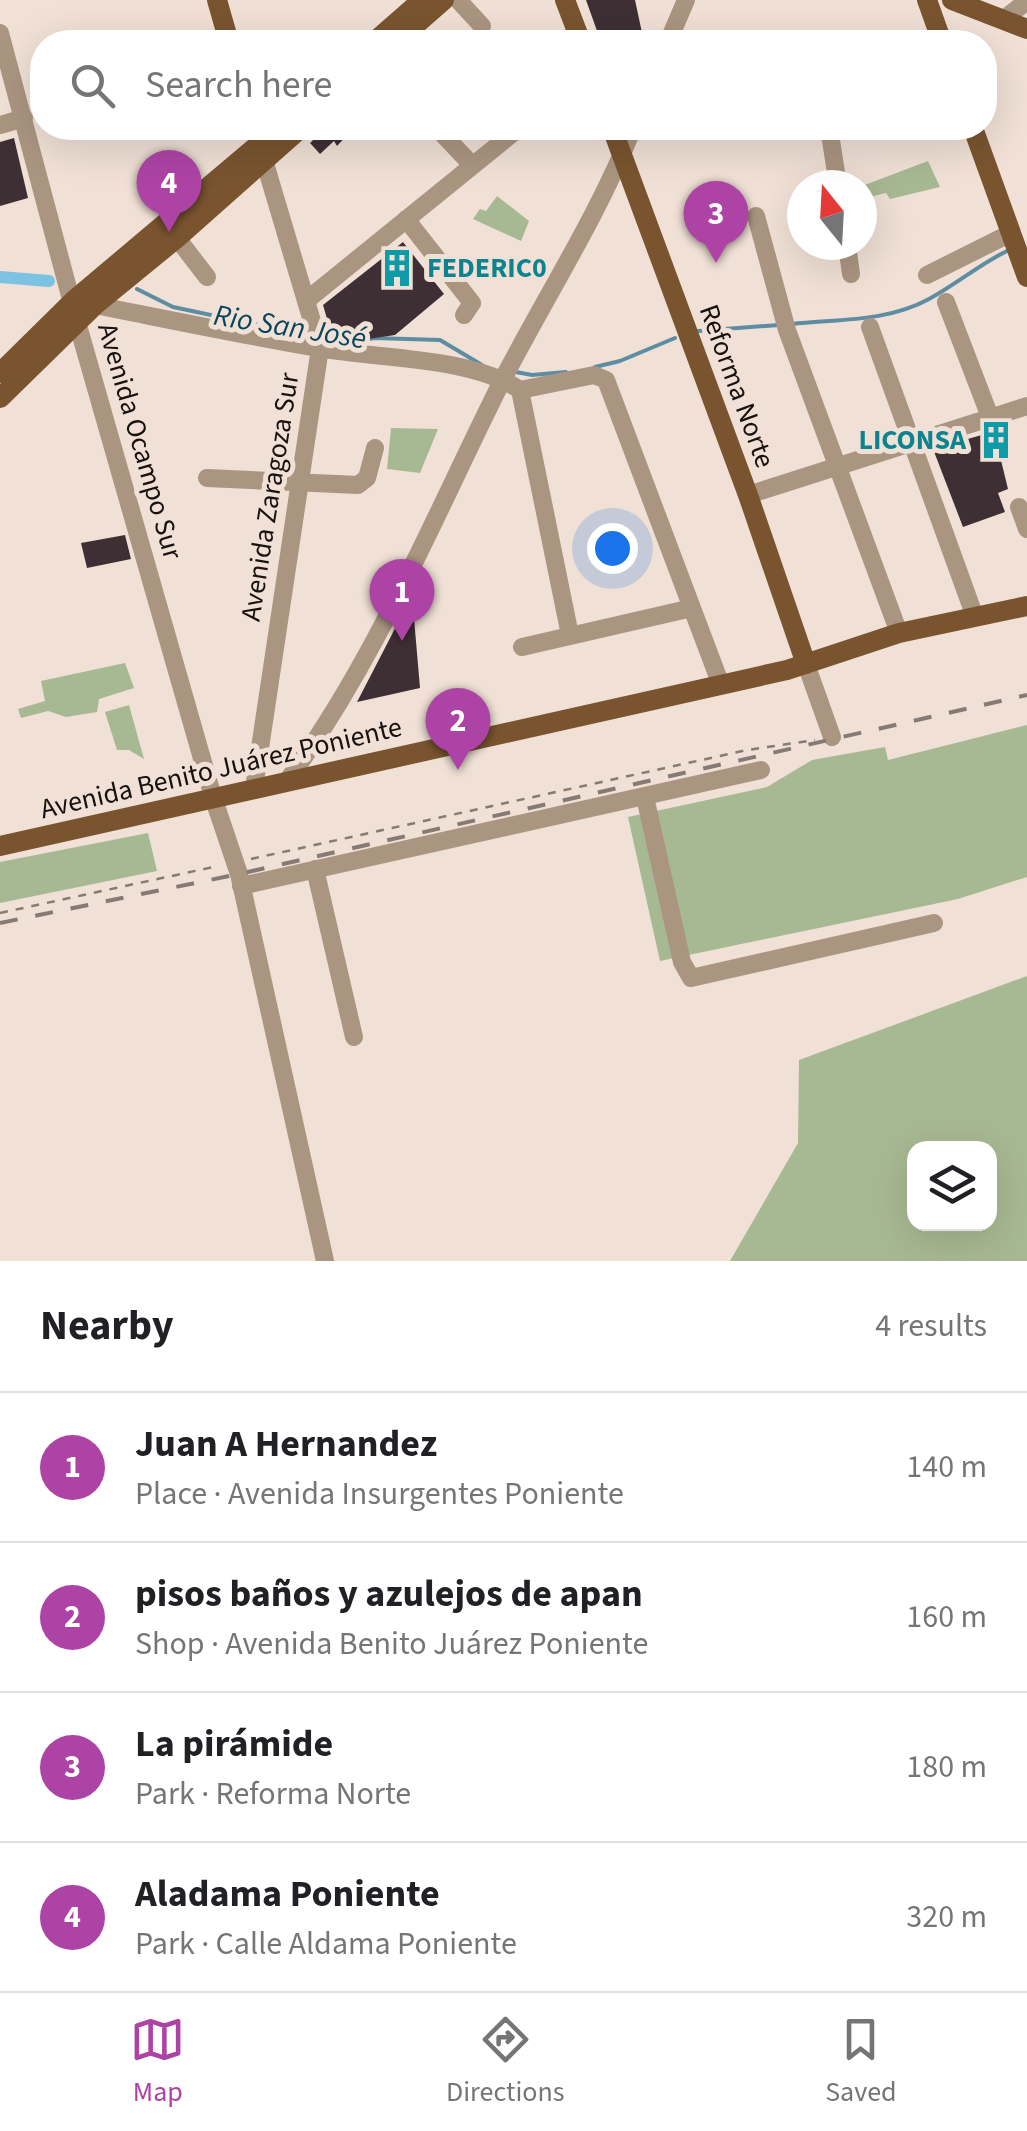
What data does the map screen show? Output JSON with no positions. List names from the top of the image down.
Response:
{
  "streets": {
    "main road": ["Reforma Norte", "Avenida Benito Juárez Poniente"],
    "street": ["Avenida Ocampo Sur", "Avenida Zaragoza Sur"]
  },
  "crossings": [
    ["Reforma Norte", "Avenida Benito Juárez Poniente"],
    ["Avenida Ocampo Sur", "Avenida Benito Juárez Poniente"],
    ["Avenida Zaragoza Sur", "Avenida Benito Juárez Poniente"]
  ],
  "water": ["Rio San José"],
  "places": {
    "building": ["FEDERIC0", "LICONSA"]
  },
  "north": "top",
  "page": {
    "search": "Search here",
    "pins": [
      "4",
      "3",
      "1",
      "2"
    ],
    "heading": ["Nearby", "4 results"],
    "list": [
      {
        "mark": "1",
        "name": "Juan A Hernandez",
        "note": "Place · Avenida Insurgentes Poniente",
        "value": "140 m"
      },
      {
        "mark": "2",
        "name": "pisos baños y azulejos de apan",
        "note": "Shop · Avenida Benito Juárez Poniente",
        "value": "160 m"
      },
      {
        "mark": "3",
        "name": "La pirámide",
        "note": "Park · Reforma Norte",
        "value": "180 m"
      },
      {
        "mark": "4",
        "name": "Aladama Poniente",
        "note": "Park · Calle Aldama Poniente",
        "value": "320 m"
      }
    ],
    "nav": ["Map", "Directions", "Saved"]
  }
}
